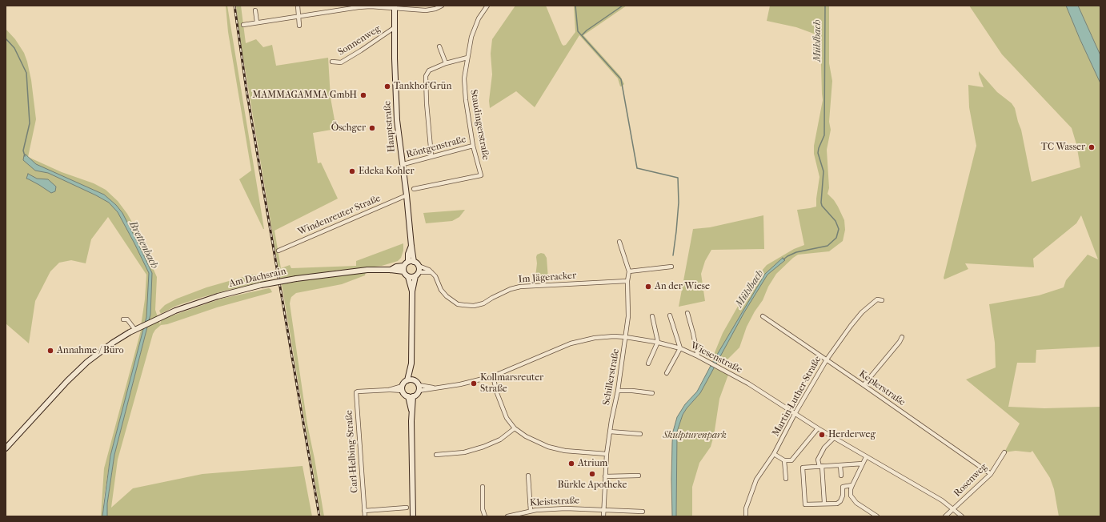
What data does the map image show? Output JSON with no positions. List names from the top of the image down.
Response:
{
  "streets": {
    "main road": ["Hauptstraße", "Am Dachsrain"],
    "street": [
      "Sonnenweg",
      "Staudingerstraße",
      "Röntgenstraße",
      "Windenreuter Straße",
      "Im Jägeracker",
      "Wiesenstraße",
      "Schillerstraße",
      "Keplerstraße",
      "Martin-Luther-Straße",
      "Carl-Helbing-Straße",
      "Rosenweg",
      "Kleiststraße"
    ]
  },
  "crossings": [
    ["Sonnenweg", "Hauptstraße"],
    ["Staudingerstraße", "Röntgenstraße"],
    ["Hauptstraße", "Röntgenstraße"],
    ["Hauptstraße", "Windenreuter Straße"],
    ["Hauptstraße", "Am Dachsrain"],
    ["Im Jägeracker", "Schillerstraße"],
    ["Wiesenstraße", "Schillerstraße"],
    ["Wiesenstraße", "Martin-Luther-Straße"],
    ["Wiesenstraße", "Carl-Helbing-Straße"],
    ["Wiesenstraße", "Rosenweg"],
    ["Schillerstraße", "Kleiststraße"],
    ["Keplerstraße", "Martin-Luther-Straße"],
    ["Keplerstraße", "Rosenweg"]
  ],
  "water": ["Mühlbach", "Brettenbach"],
  "parks": ["Skulpturenpark"],
  "places": [
    "Tankhof Grün",
    "MAMMAGAMMA GmbH",
    "Öschger",
    "TC Wasser",
    "Edeka Kohler",
    "An der Wiese",
    "Annahme / Büro",
    "Kollmarsreuter Straße",
    "Herderweg",
    "Atrium",
    "Bürkle Apotheke"
  ]
}
